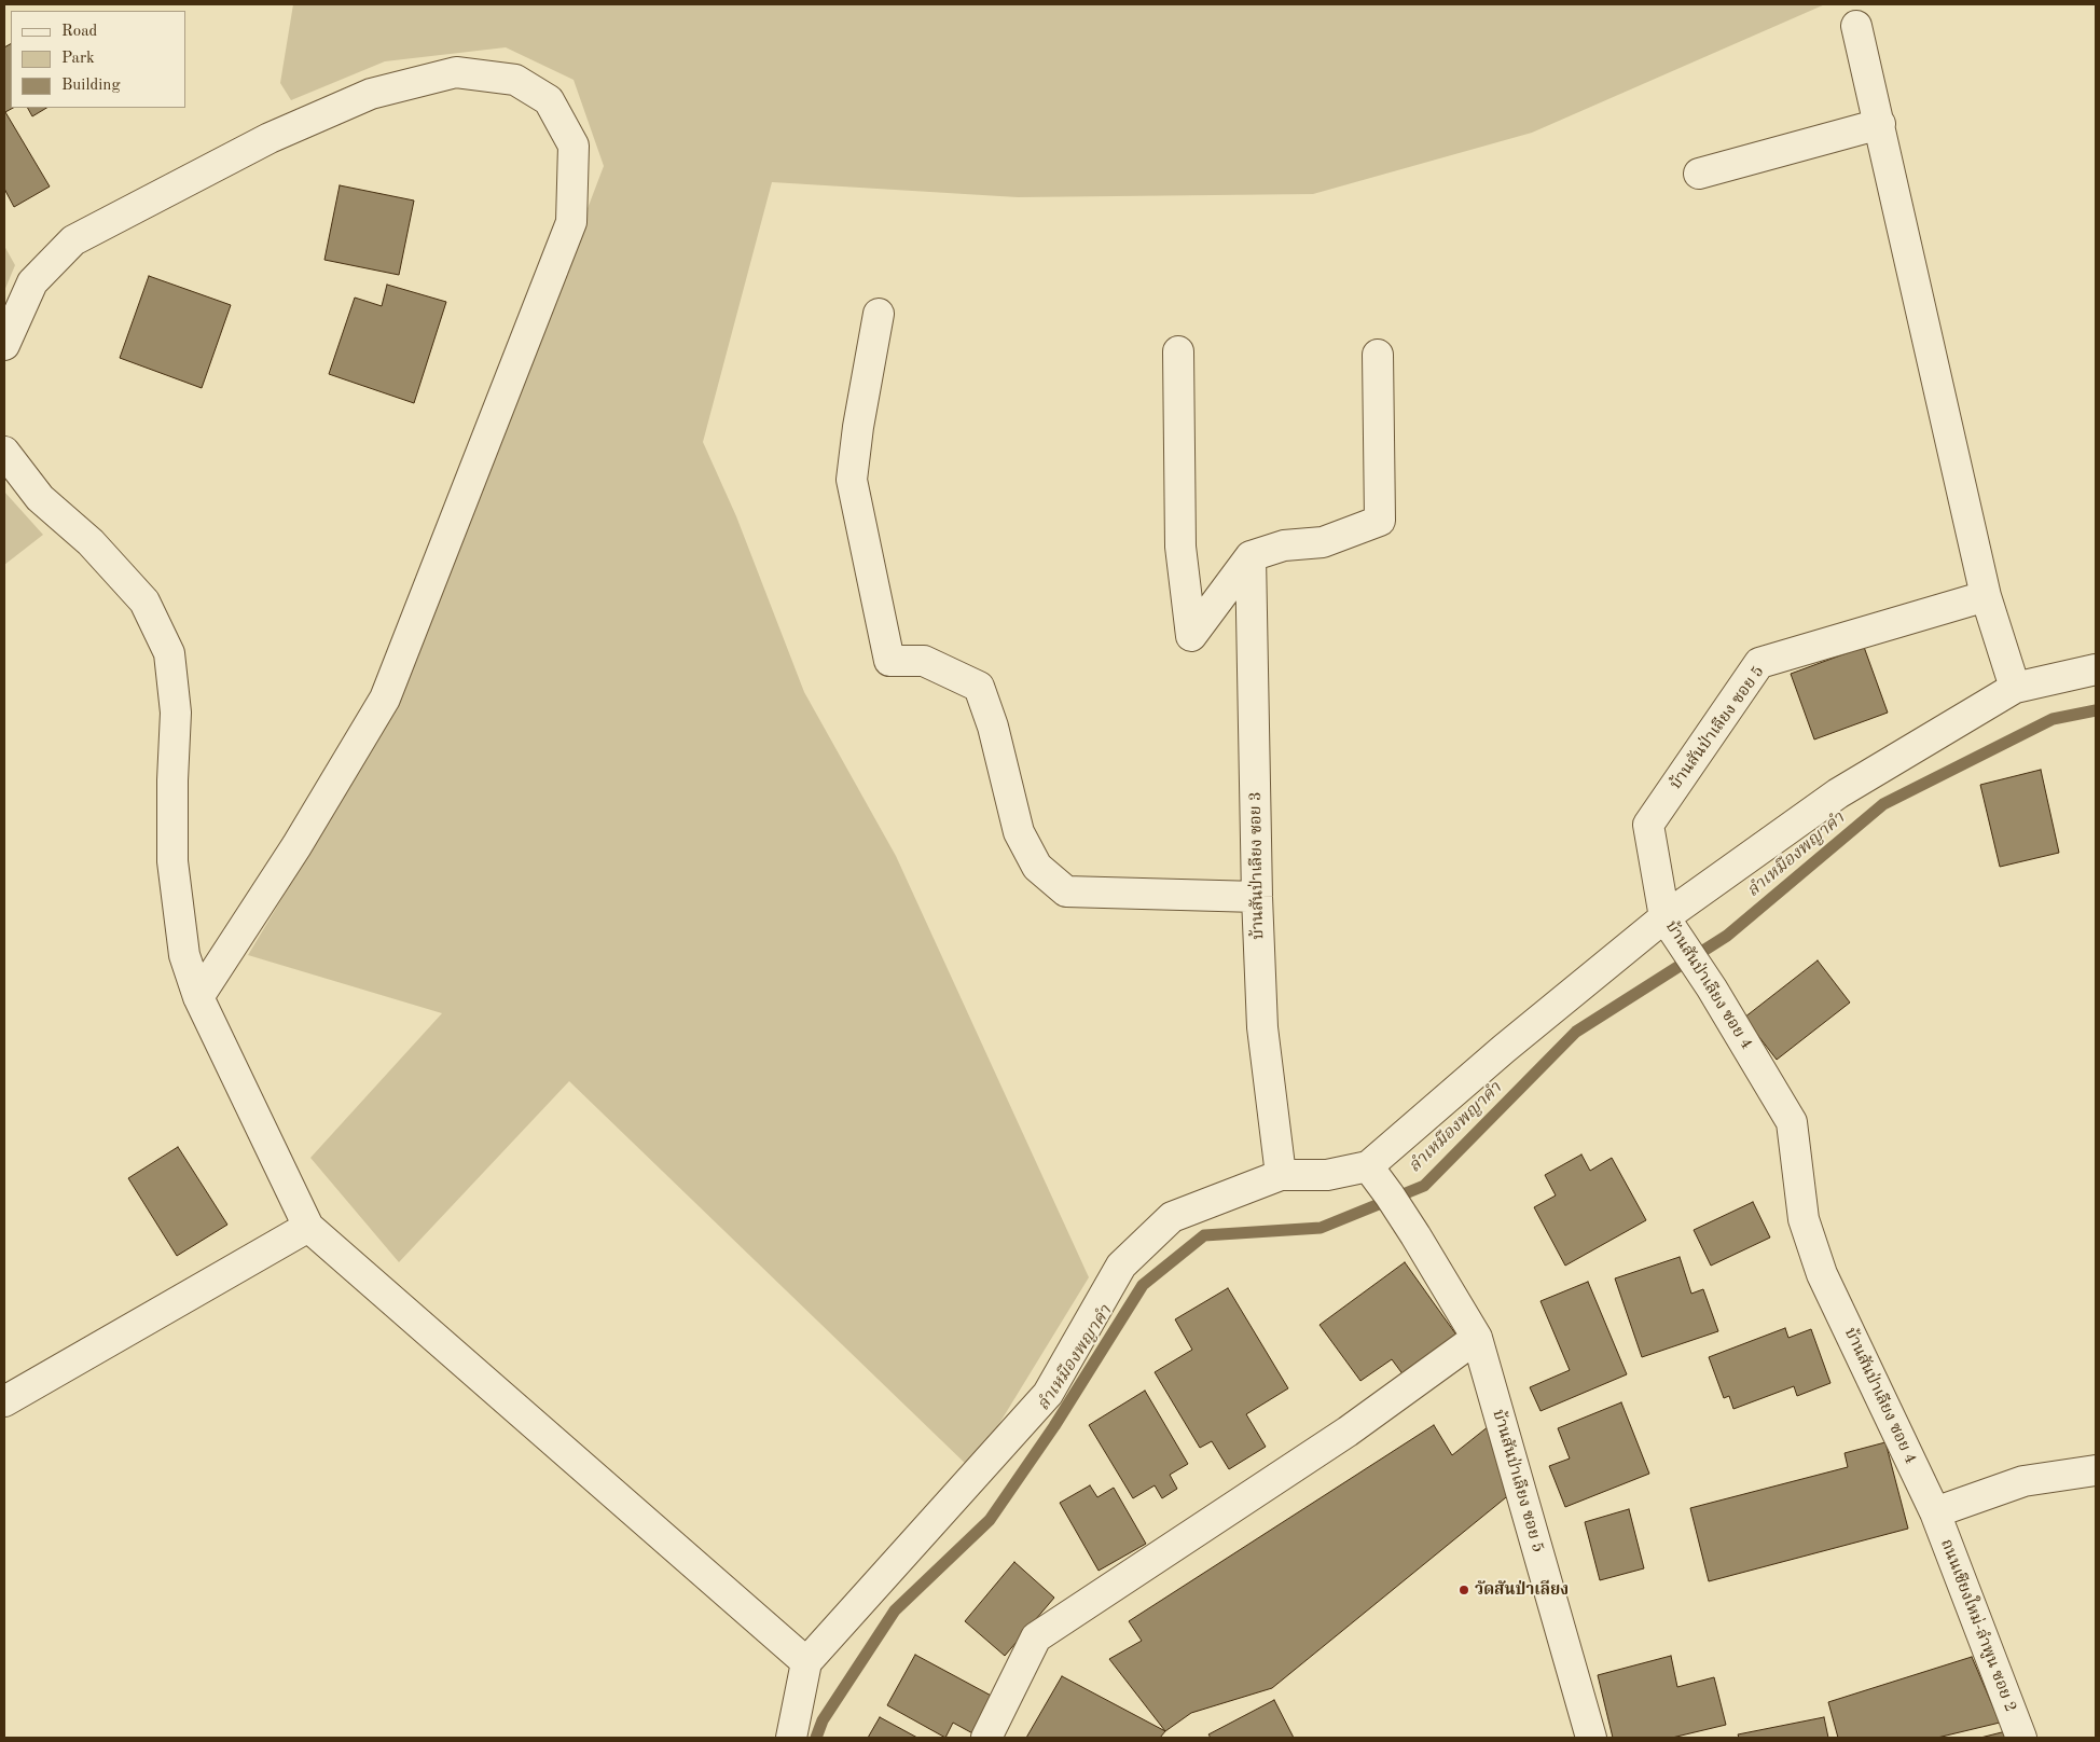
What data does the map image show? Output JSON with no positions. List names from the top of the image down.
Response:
{
  "streets": {
    "street": [
      "บ้านสันป่าเลียง ซอย 5",
      "บ้านสันป่าเลียง ซอย 3",
      "บ้านสันป่าเลียง ซอย 4",
      "ถนนเชียงใหม่-ลำพูน ซอย 2"
    ]
  },
  "crossings": [
    ["บ้านสันป่าเลียง ซอย 5", "บ้านสันป่าเลียง ซอย 4"],
    ["บ้านสันป่าเลียง ซอย 4", "ถนนเชียงใหม่-ลำพูน ซอย 2"]
  ],
  "water": ["ลำเหมืองพญาคำ"],
  "places": ["วัดสันป่าเลียง"],
  "legend": ["Road", "Park", "Building"]
}
